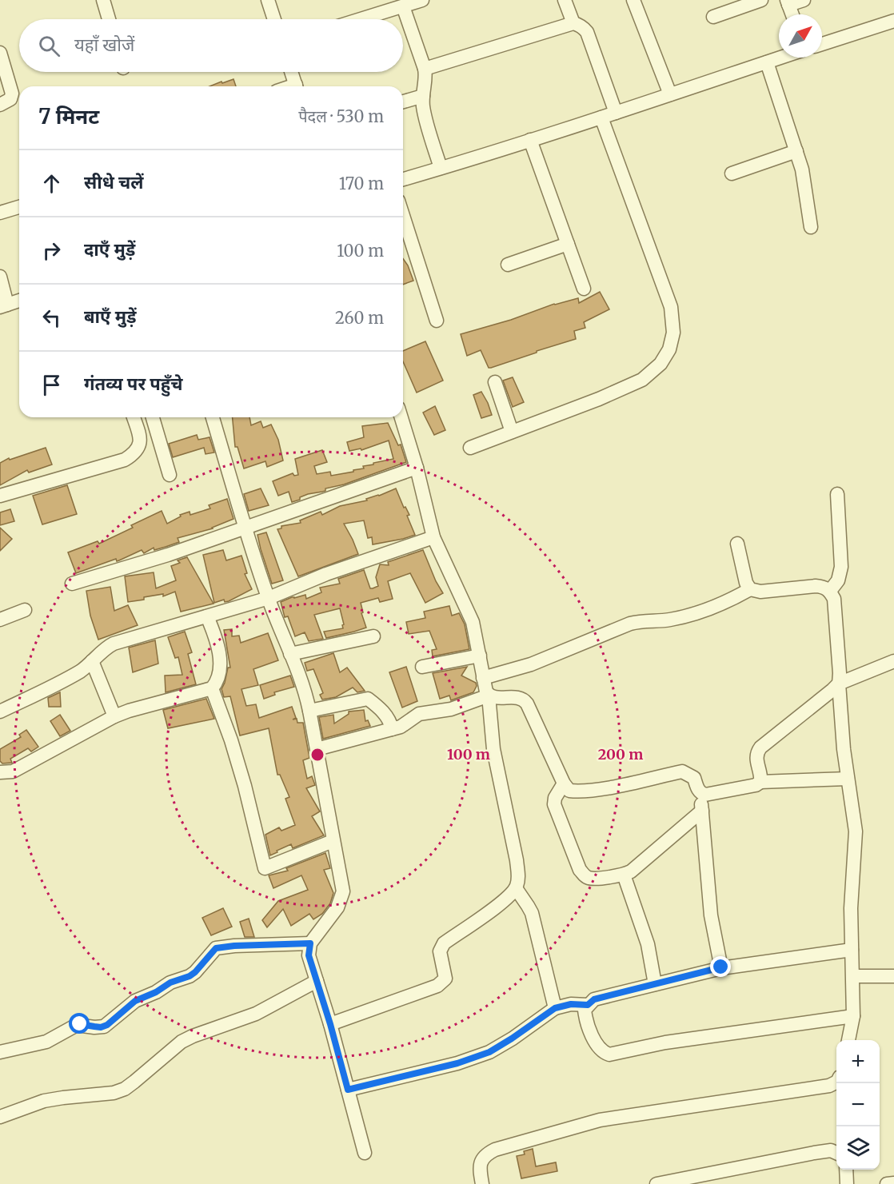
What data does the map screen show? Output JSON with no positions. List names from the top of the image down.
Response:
{
  "north": "top right",
  "page": {
    "search": "यहाँ खोजें",
    "heading": ["7 मिनट", "पैदल · 530 m"],
    "list": [
      ["सीधे चलें", "170 m"],
      ["दाएँ मुड़ें", "100 m"],
      ["बाएँ मुड़ें", "260 m"],
      "गंतव्य पर पहुँचे"
    ],
    "map_buttons": ["+", "−"]
  },
  "rings": ["100 m", "200 m"]
}
